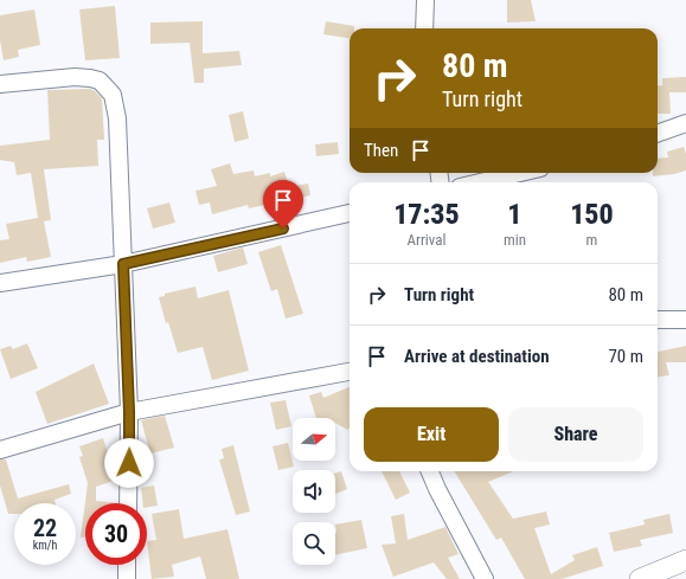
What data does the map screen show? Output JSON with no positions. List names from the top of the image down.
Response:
{
  "north": "right",
  "page": {
    "turn": ["80 m", "Turn right"],
    "then": "Then",
    "eta": [
      "17:35",
      "Arrival",
      "1",
      "min",
      "150",
      "m"
    ],
    "list": [
      {
        "name": "Turn right",
        "value": "80 m"
      },
      {
        "name": "Arrive at destination",
        "value": "70 m"
      }
    ],
    "buttons": ["Exit", "Share"],
    "speed": "22 km/h",
    "limit": "30"
  }
}
